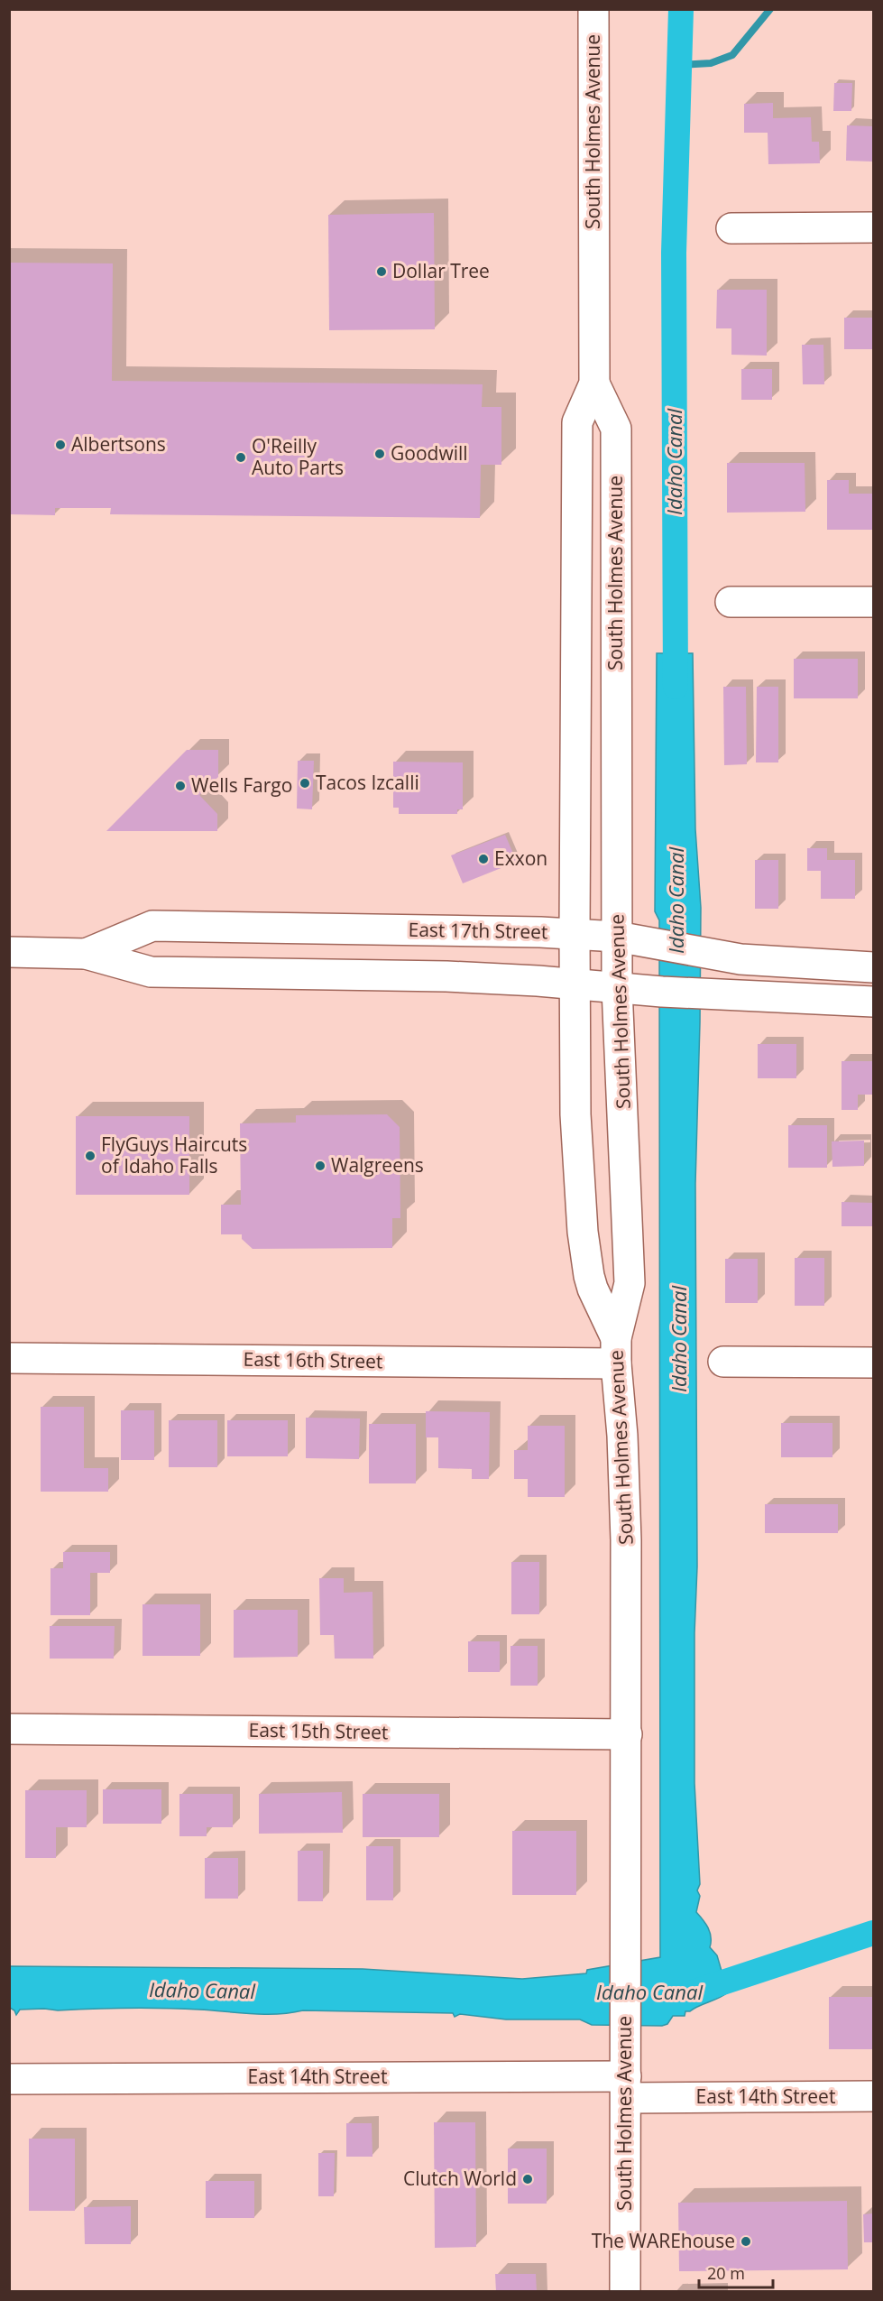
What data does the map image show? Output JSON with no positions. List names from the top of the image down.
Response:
{
  "streets": {
    "main road": [
      "South Holmes Avenue",
      "East 17th Street",
      "East 16th Street",
      "East 15th Street",
      "East 14th Street"
    ]
  },
  "crossings": [
    ["South Holmes Avenue", "East 17th Street"],
    ["South Holmes Avenue", "East 16th Street"],
    ["South Holmes Avenue", "East 15th Street"],
    ["South Holmes Avenue", "East 14th Street"]
  ],
  "water": ["Idaho Canal"],
  "places": [
    "Dollar Tree",
    "Albertsons",
    "Goodwill",
    "O'Reilly Auto Parts",
    "Tacos Izcalli",
    "Wells Fargo",
    "Exxon",
    "FlyGuys Haircuts of Idaho Falls",
    "Walgreens",
    "Clutch World",
    "The WAREhouse"
  ],
  "scale_bar": "20 m"
}
